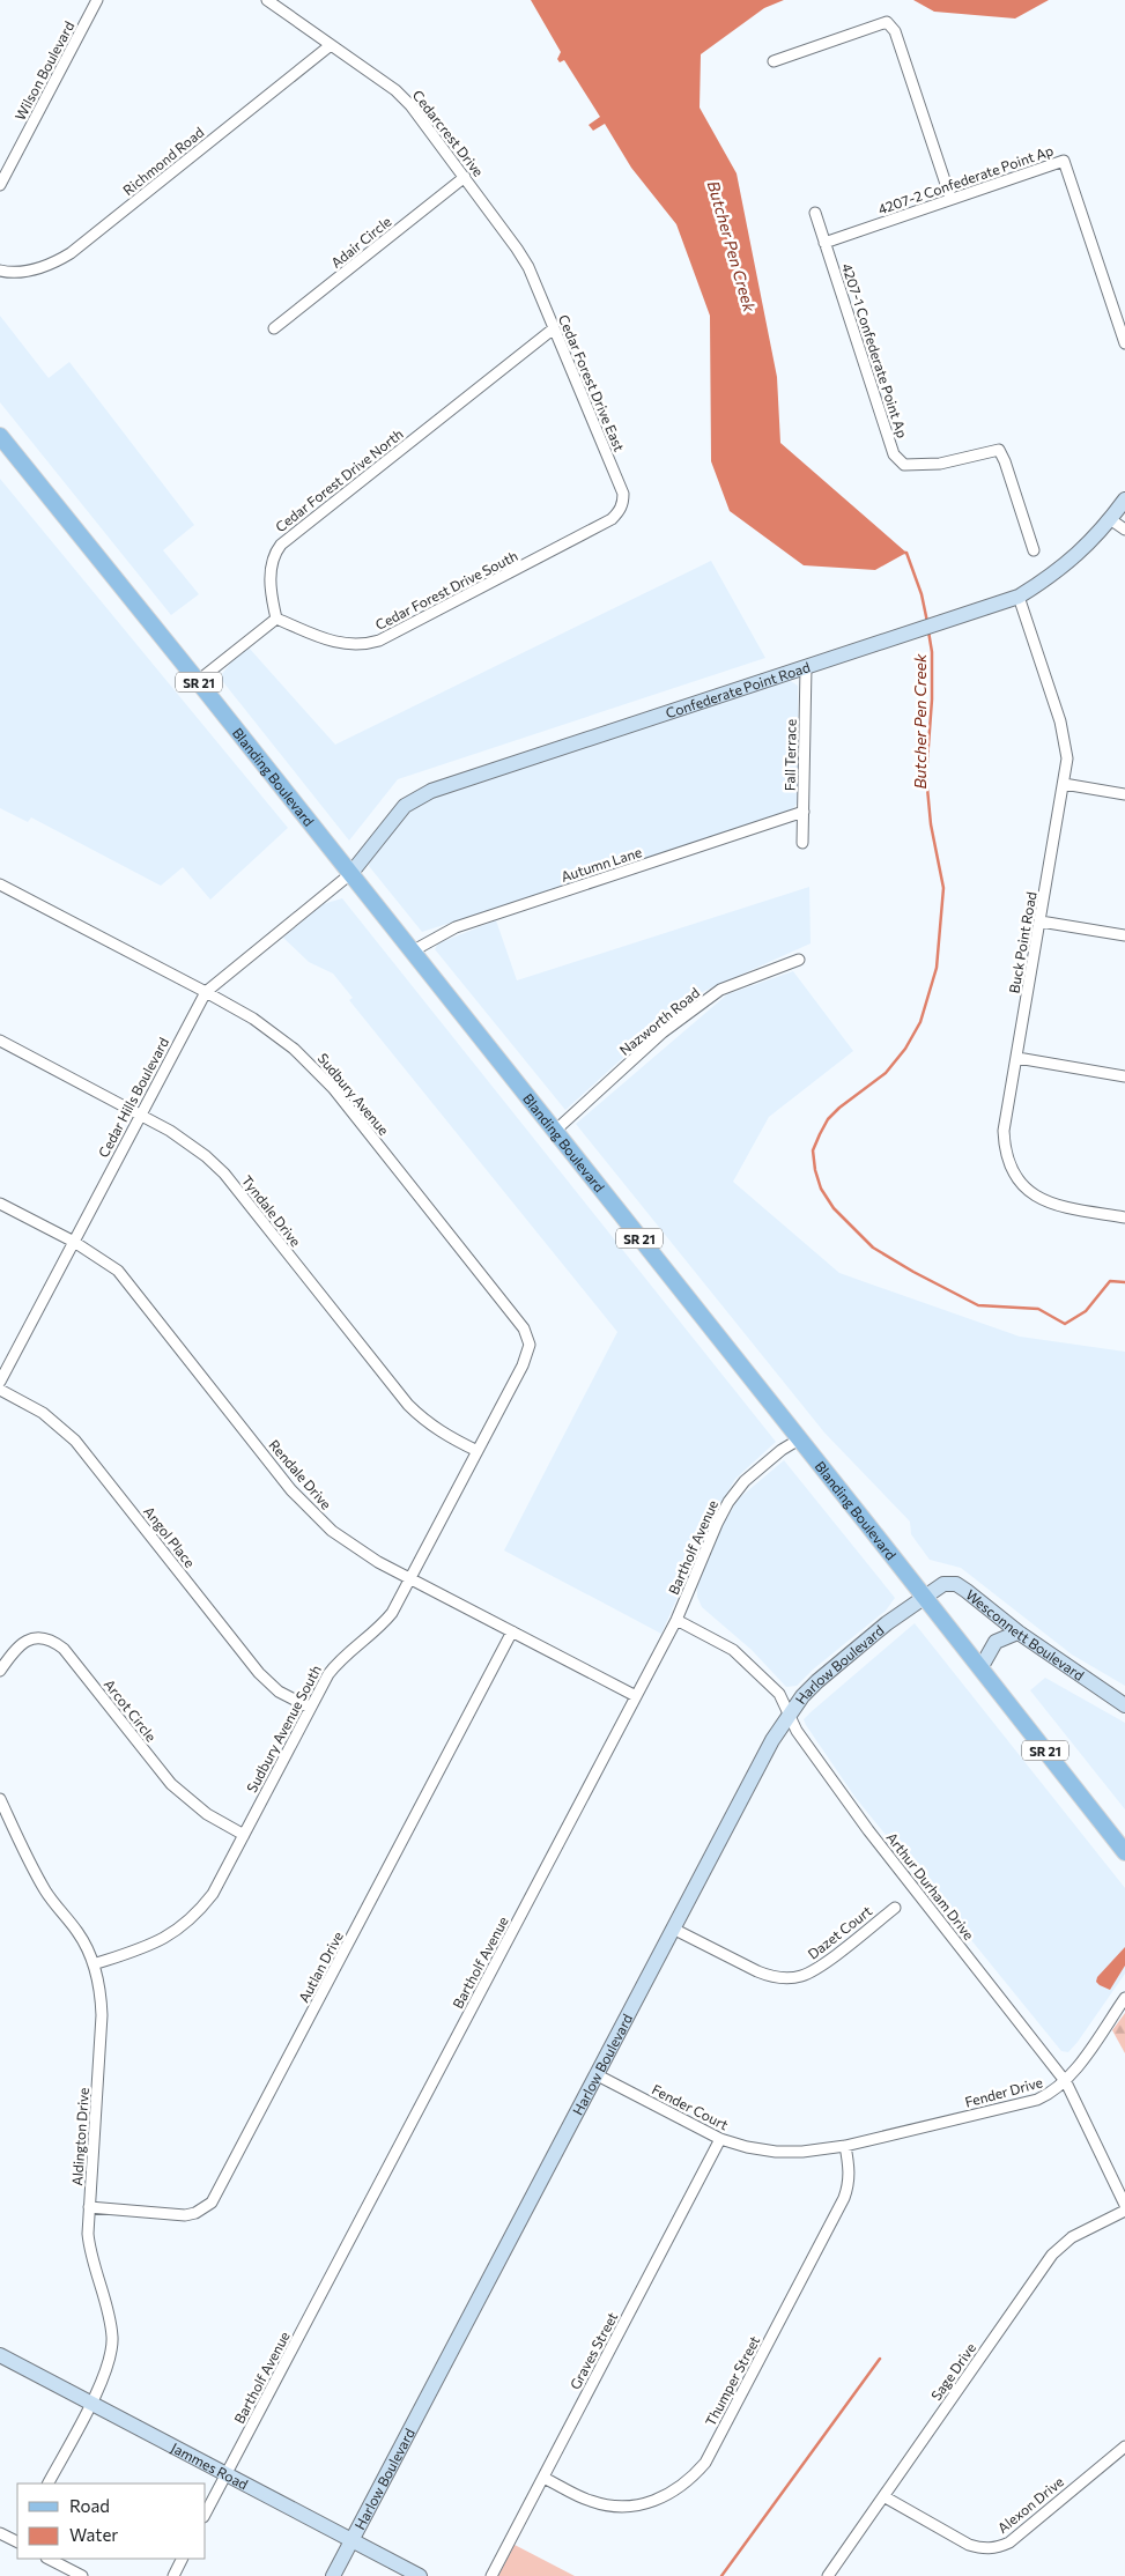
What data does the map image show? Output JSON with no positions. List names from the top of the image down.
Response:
{
  "streets": {
    "main road": ["SR 21", "Blanding Boulevard"],
    "street": [
      "Wilson Boulevard",
      "Cedarcrest Drive",
      "Richmond Road",
      "4207-2 Confederate Point Ap",
      "Adair Circle",
      "4207-1 Confederate Point Ap",
      "Cedar Forest Drive East",
      "Cedar Forest Drive North",
      "Cedar Forest Drive South",
      "Confederate Point Road",
      "Fall Terrace",
      "Autumn Lane",
      "Buck Point Road",
      "Nazworth Road",
      "Sudbury Avenue",
      "Cedar Hills Boulevard",
      "Tyndale Drive",
      "Rendale Drive",
      "Angol Place",
      "Bartholf Avenue",
      "Wesconnett Boulevard",
      "Harlow Boulevard",
      "Arcot Circle",
      "Sudbury Avenue South",
      "Arthur Durham Drive",
      "Dazet Court",
      "Autlan Drive",
      "Fender Drive",
      "Fender Court",
      "Aldington Drive",
      "Graves Street",
      "Sage Drive",
      "Thumper Street",
      "Jammes Road",
      "Alexon Drive"
    ]
  },
  "crossings": [
    ["Cedarcrest Drive", "Richmond Road"],
    ["Cedarcrest Drive", "Adair Circle"],
    ["Cedarcrest Drive", "Cedar Forest Drive East"],
    ["4207-2 Confederate Point Ap", "4207-1 Confederate Point Ap"],
    ["Cedar Forest Drive East", "Cedar Forest Drive North"],
    ["Cedar Forest Drive East", "Cedar Forest Drive South"],
    ["Cedar Forest Drive North", "Cedar Forest Drive South"],
    ["Confederate Point Road", "Fall Terrace"],
    ["Confederate Point Road", "Blanding Boulevard"],
    ["Confederate Point Road", "Buck Point Road"],
    ["Confederate Point Road", "Cedar Hills Boulevard"],
    ["Fall Terrace", "Autumn Lane"],
    ["Blanding Boulevard", "Autumn Lane"],
    ["Blanding Boulevard", "Nazworth Road"],
    ["Blanding Boulevard", "Cedar Hills Boulevard"],
    ["Blanding Boulevard", "Bartholf Avenue"],
    ["Blanding Boulevard", "Wesconnett Boulevard"],
    ["Blanding Boulevard", "Harlow Boulevard"],
    ["Sudbury Avenue", "Cedar Hills Boulevard"],
    ["Sudbury Avenue", "Sudbury Avenue South"],
    ["Cedar Hills Boulevard", "Tyndale Drive"],
    ["Cedar Hills Boulevard", "Rendale Drive"],
    ["Tyndale Drive", "Sudbury Avenue South"],
    ["Rendale Drive", "Bartholf Avenue"],
    ["Rendale Drive", "Sudbury Avenue South"],
    ["Rendale Drive", "Autlan Drive"],
    ["Angol Place", "Sudbury Avenue South"],
    ["Bartholf Avenue", "Arthur Durham Drive"],
    ["Bartholf Avenue", "Jammes Road"],
    ["Wesconnett Boulevard", "Harlow Boulevard"],
    ["Harlow Boulevard", "Arthur Durham Drive"],
    ["Harlow Boulevard", "Dazet Court"],
    ["Harlow Boulevard", "Fender Court"],
    ["Harlow Boulevard", "Jammes Road"],
    ["Arcot Circle", "Sudbury Avenue South"],
    ["Sudbury Avenue South", "Aldington Drive"],
    ["Arthur Durham Drive", "Fender Drive"],
    ["Autlan Drive", "Aldington Drive"],
    ["Fender Drive", "Fender Court"],
    ["Fender Drive", "Thumper Street"],
    ["Fender Court", "Graves Street"],
    ["Fender Court", "Thumper Street"],
    ["Aldington Drive", "Jammes Road"],
    ["Graves Street", "Thumper Street"],
    ["Sage Drive", "Alexon Drive"]
  ],
  "water": ["Butcher Pen Creek"],
  "legend": ["Road", "Water"]
}
